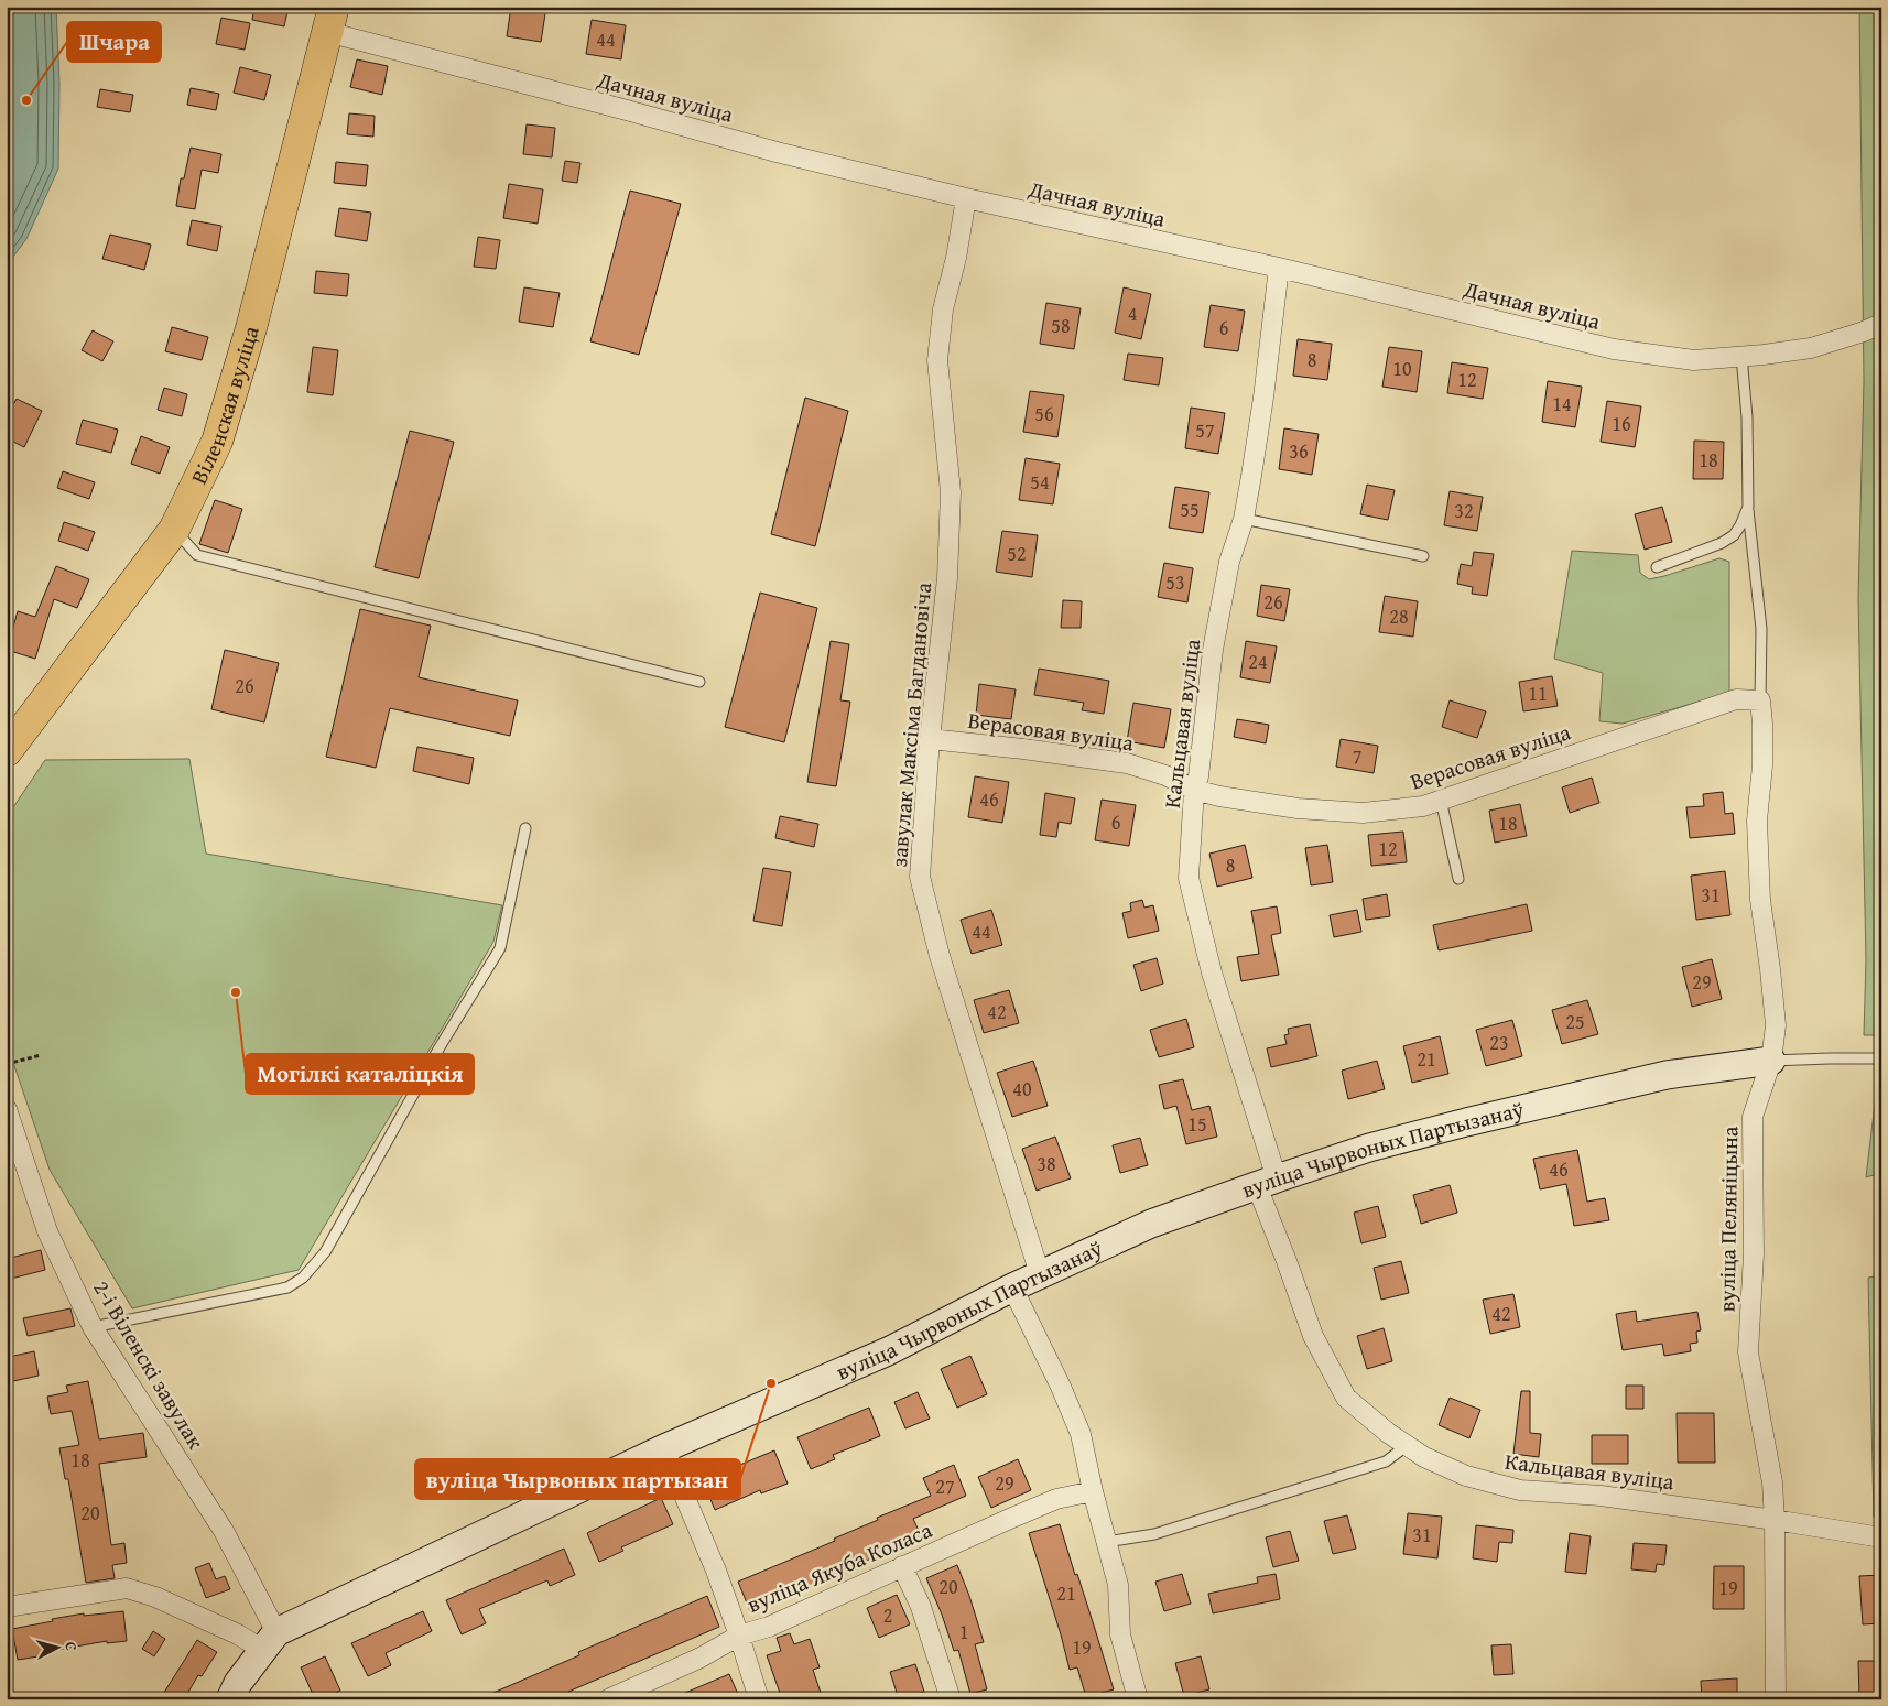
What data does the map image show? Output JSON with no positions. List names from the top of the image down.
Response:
{
  "streets": {
    "highway": ["Віленская вуліца"],
    "street": [
      "Дачная вуліца",
      "Кальцавая вуліца",
      "завулак Максіма Багдановіча",
      "Верасовая вуліца",
      "вуліца Чырвоных Партызанаў",
      "вуліца Пеляніцына",
      "2-і Віленскі завулак",
      "вуліца Якуба Коласа"
    ]
  },
  "crossings": [
    ["Дачная вуліца", "Віленская вуліца"],
    ["Дачная вуліца", "Кальцавая вуліца"],
    ["Дачная вуліца", "завулак Максіма Багдановіча"],
    ["Кальцавая вуліца", "Верасовая вуліца"],
    ["Кальцавая вуліца", "вуліца Чырвоных Партызанаў"],
    ["Кальцавая вуліца", "вуліца Пеляніцына"],
    ["завулак Максіма Багдановіча", "Верасовая вуліца"],
    ["завулак Максіма Багдановіча", "вуліца Чырвоных Партызанаў"],
    ["Верасовая вуліца", "вуліца Пеляніцына"],
    ["вуліца Чырвоных Партызанаў", "вуліца Пеляніцына"],
    ["вуліца Чырвоных Партызанаў", "2-і Віленскі завулак"]
  ],
  "places": ["Шчара", "Могілкі каталіцкія", "вуліца Чырвоных партызан"],
  "house_numbers": [
    "44",
    "4",
    "58",
    "6",
    "8",
    "10",
    "12",
    "14",
    "56",
    "16",
    "57",
    "36",
    "18",
    "54",
    "55",
    "32",
    "52",
    "53",
    "26",
    "28",
    "24",
    "26",
    "11",
    "7",
    "46",
    "6",
    "18",
    "12",
    "8",
    "31",
    "44",
    "29",
    "42",
    "25",
    "23",
    "21",
    "40",
    "15",
    "38",
    "46",
    "42",
    "18",
    "29",
    "27",
    "20",
    "31",
    "20",
    "19",
    "21",
    "2",
    "1",
    "19"
  ],
  "north": "right"
}
